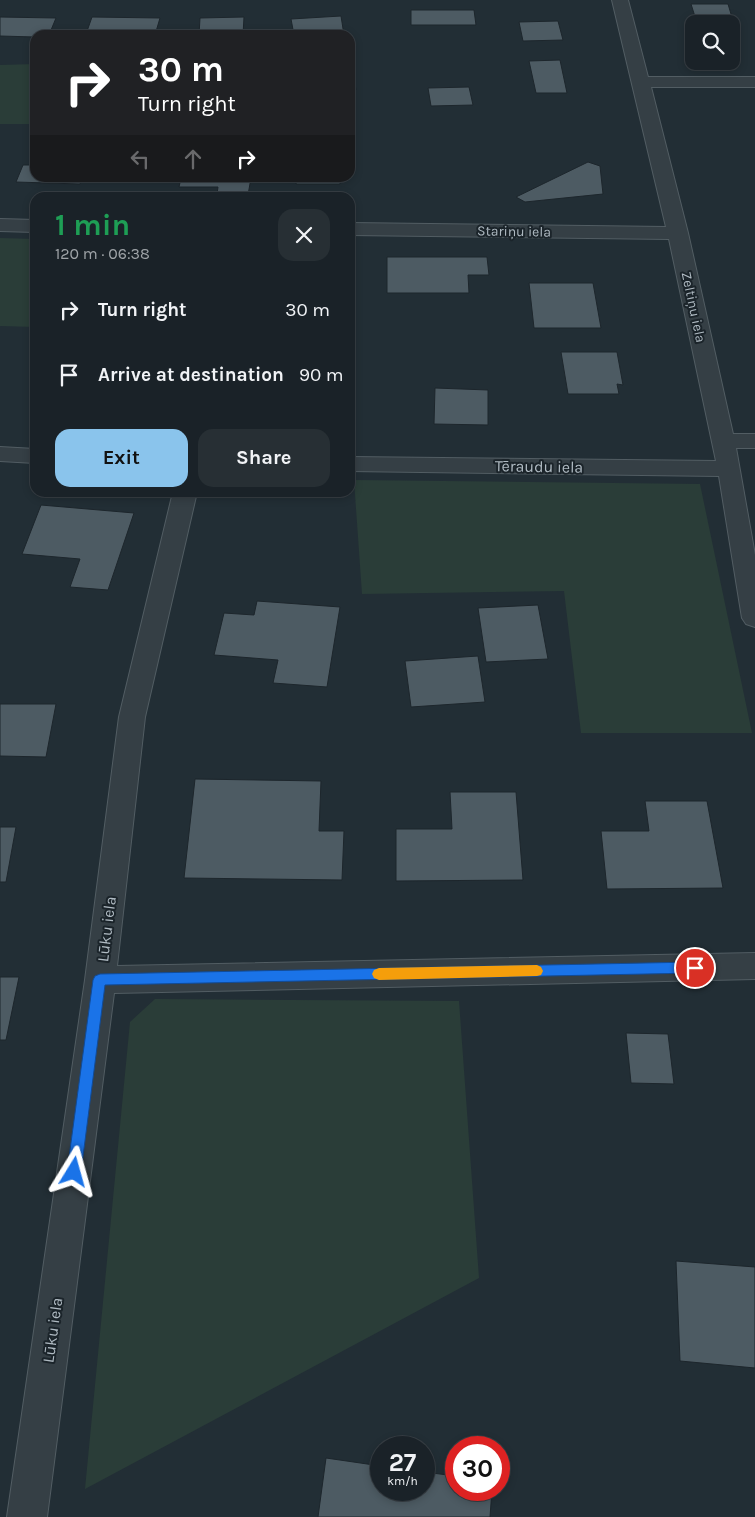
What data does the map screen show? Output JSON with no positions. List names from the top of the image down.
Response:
{
  "streets": {
    "street": [
      "Stariņu iela",
      "Zeltiņu iela",
      "Tēraudu iela",
      "Lūku iela"
    ]
  },
  "crossings": [
    ["Stariņu iela", "Zeltiņu iela"],
    ["Zeltiņu iela", "Tēraudu iela"]
  ],
  "page": {
    "turn": ["30 m", "Turn right"],
    "heading": ["1 min", "120 m · 06:38"],
    "list": [
      {
        "name": "Turn right",
        "value": "30 m"
      },
      {
        "name": "Arrive at destination",
        "value": "90 m"
      }
    ],
    "buttons": ["Exit", "Share"],
    "speed": "27 km/h",
    "limit": "30"
  }
}
